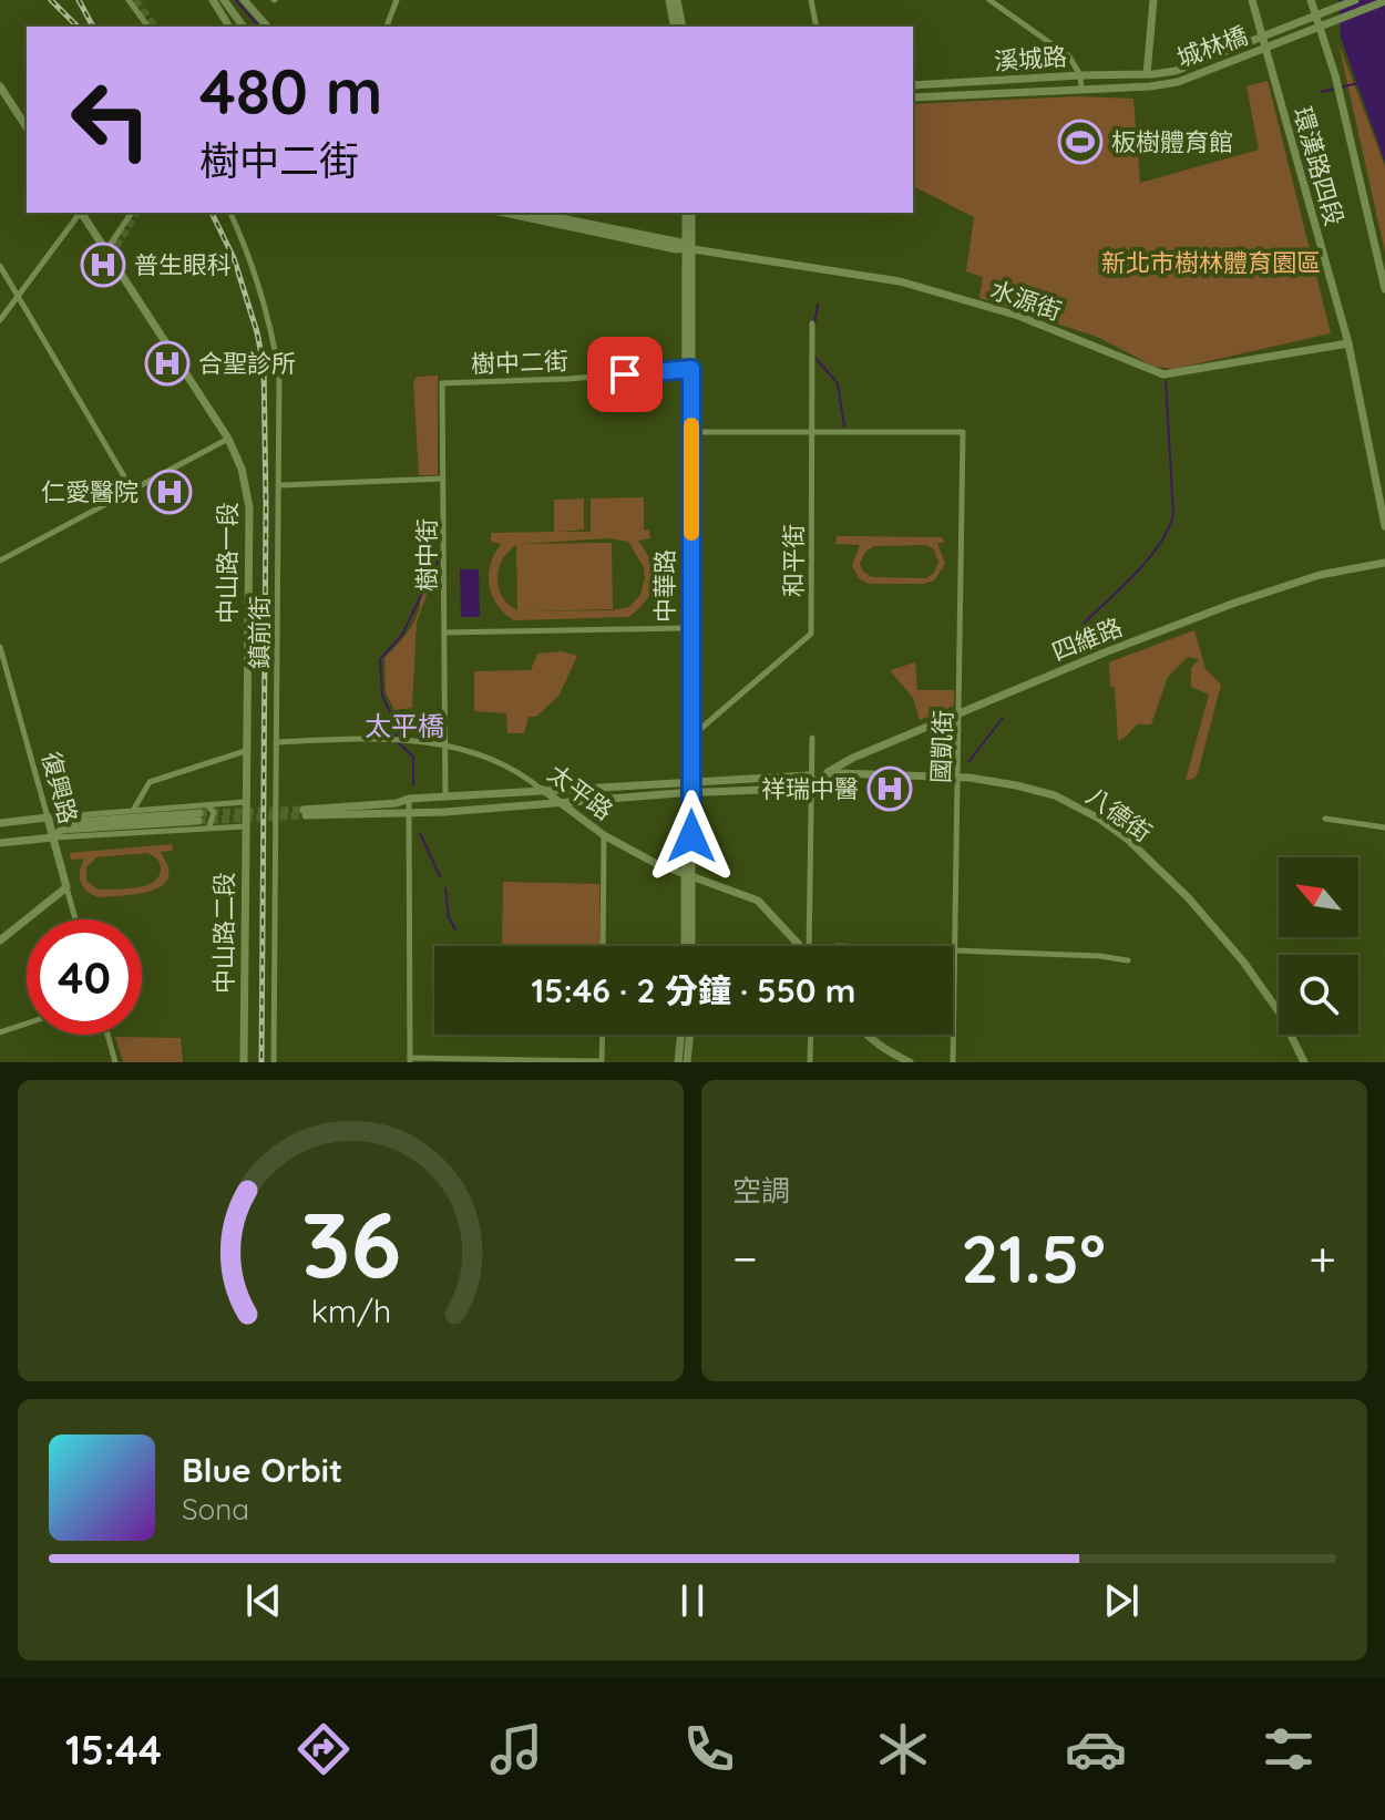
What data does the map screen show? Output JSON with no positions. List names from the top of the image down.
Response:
{
  "streets": {
    "street": [
      "城林橋",
      "溪城路",
      "環漢路四段",
      "水源街",
      "樹中二街",
      "樹中街",
      "和平街",
      "中山路一段",
      "中華路",
      "鎮前街",
      "四維路",
      "國凱街",
      "復興路",
      "太平路",
      "八德街",
      "中山路二段"
    ]
  },
  "crossings": [
    ["城林橋", "溪城路"],
    ["環漢路四段", "水源街"],
    ["水源街", "中華路"],
    ["樹中二街", "樹中街"],
    ["樹中二街", "中華路"],
    ["樹中街", "太平路"],
    ["樹中街", "八德街"],
    ["和平街", "中華路"],
    ["和平街", "國凱街"],
    ["中山路一段", "中山路二段"],
    ["中華路", "太平路"],
    ["中華路", "八德街"],
    ["鎮前街", "太平路"],
    ["四維路", "國凱街"],
    ["四維路", "八德街"],
    ["國凱街", "八德街"],
    ["太平路", "八德街"]
  ],
  "districts": ["太平橋"],
  "parks": ["新北市樹林體育園區"],
  "places": {
    "sports": ["板樹體育館"],
    "hospital": [
      "普生眼科",
      "合聖診所",
      "仁愛醫院",
      "祥瑞中醫"
    ]
  },
  "north": "top left",
  "page": {
    "turn": ["480 m", "樹中二街"],
    "limit": "40",
    "trip": "15:46 · 2 分鐘 · 550 m",
    "tile": "空調",
    "heat": ["−", "21.5°", "+"],
    "song": ["Blue Orbit", "Sona"],
    "tabs": "15:44",
    "gauge": ["36", "km/h"]
  }
}
